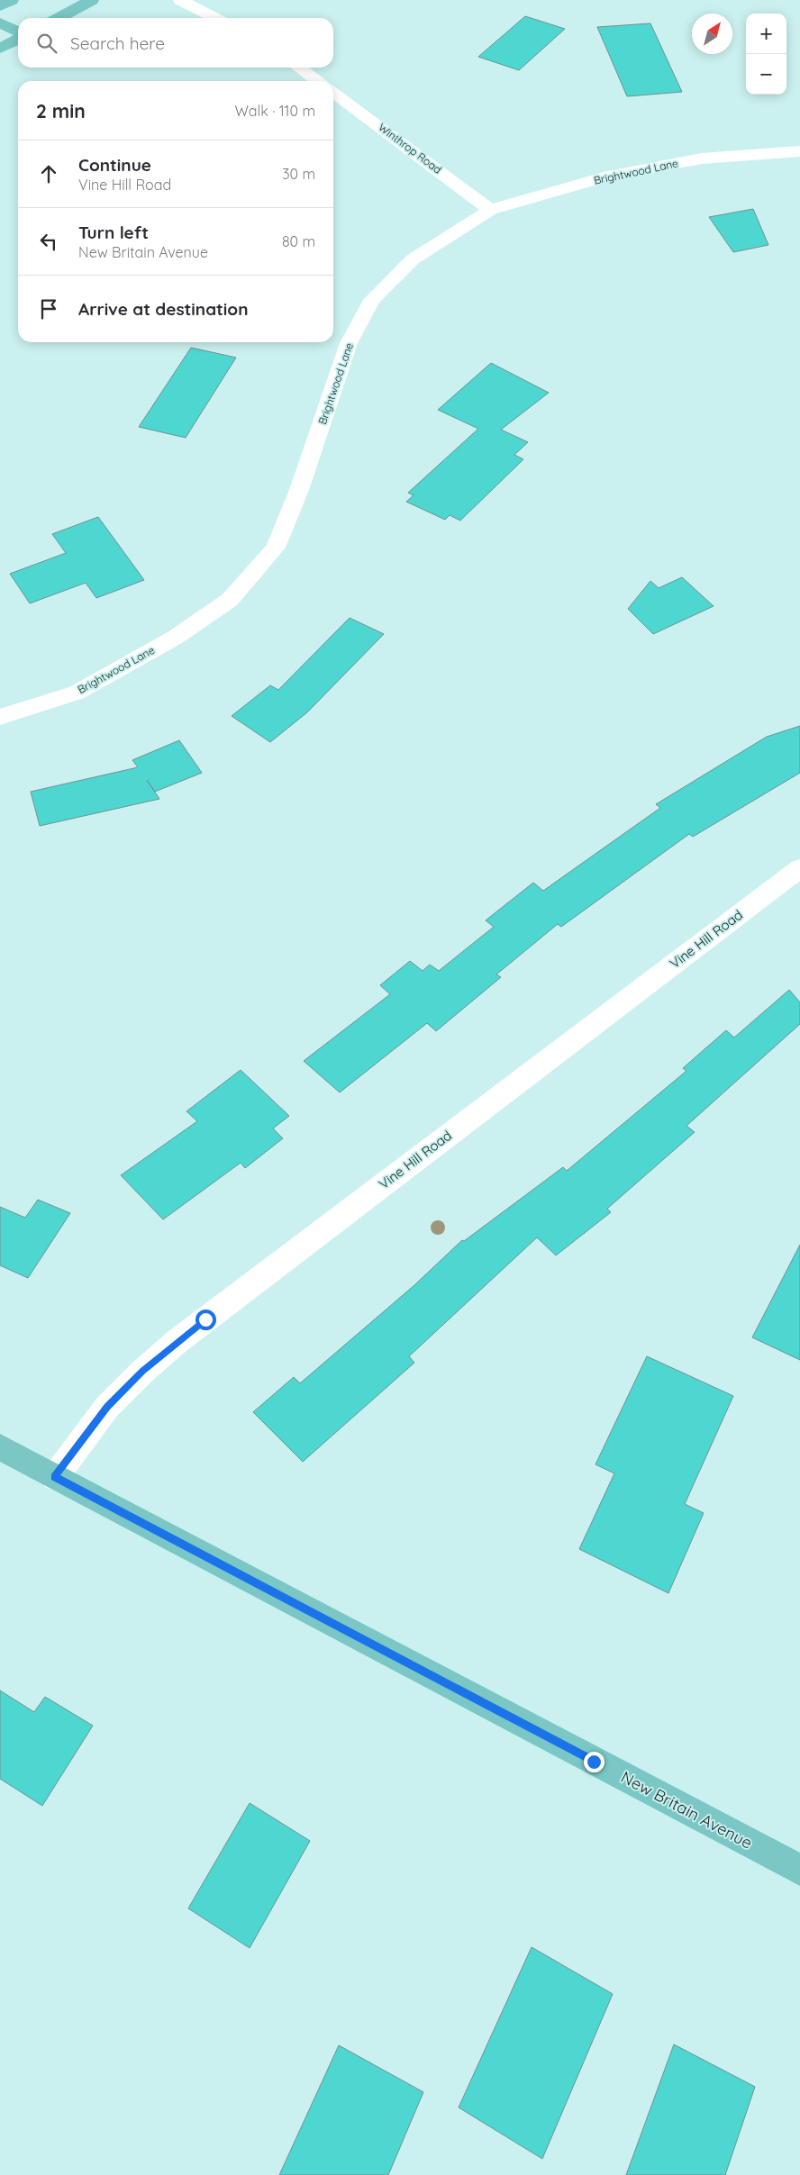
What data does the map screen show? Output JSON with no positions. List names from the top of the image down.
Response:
{
  "streets": {
    "main road": ["New Britain Avenue"],
    "street": ["Winthrop Road", "Brightwood Lane", "Vine Hill Road"]
  },
  "crossings": [
    ["Winthrop Road", "Brightwood Lane"],
    ["Vine Hill Road", "New Britain Avenue"]
  ],
  "north": "top right",
  "page": {
    "map_buttons": ["+", "−"],
    "search": "Search here",
    "heading": ["2 min", "Walk · 110 m"],
    "list": [
      ["Continue", "Vine Hill Road", "30 m"],
      ["Turn left", "New Britain Avenue", "80 m"],
      "Arrive at destination"
    ]
  }
}
